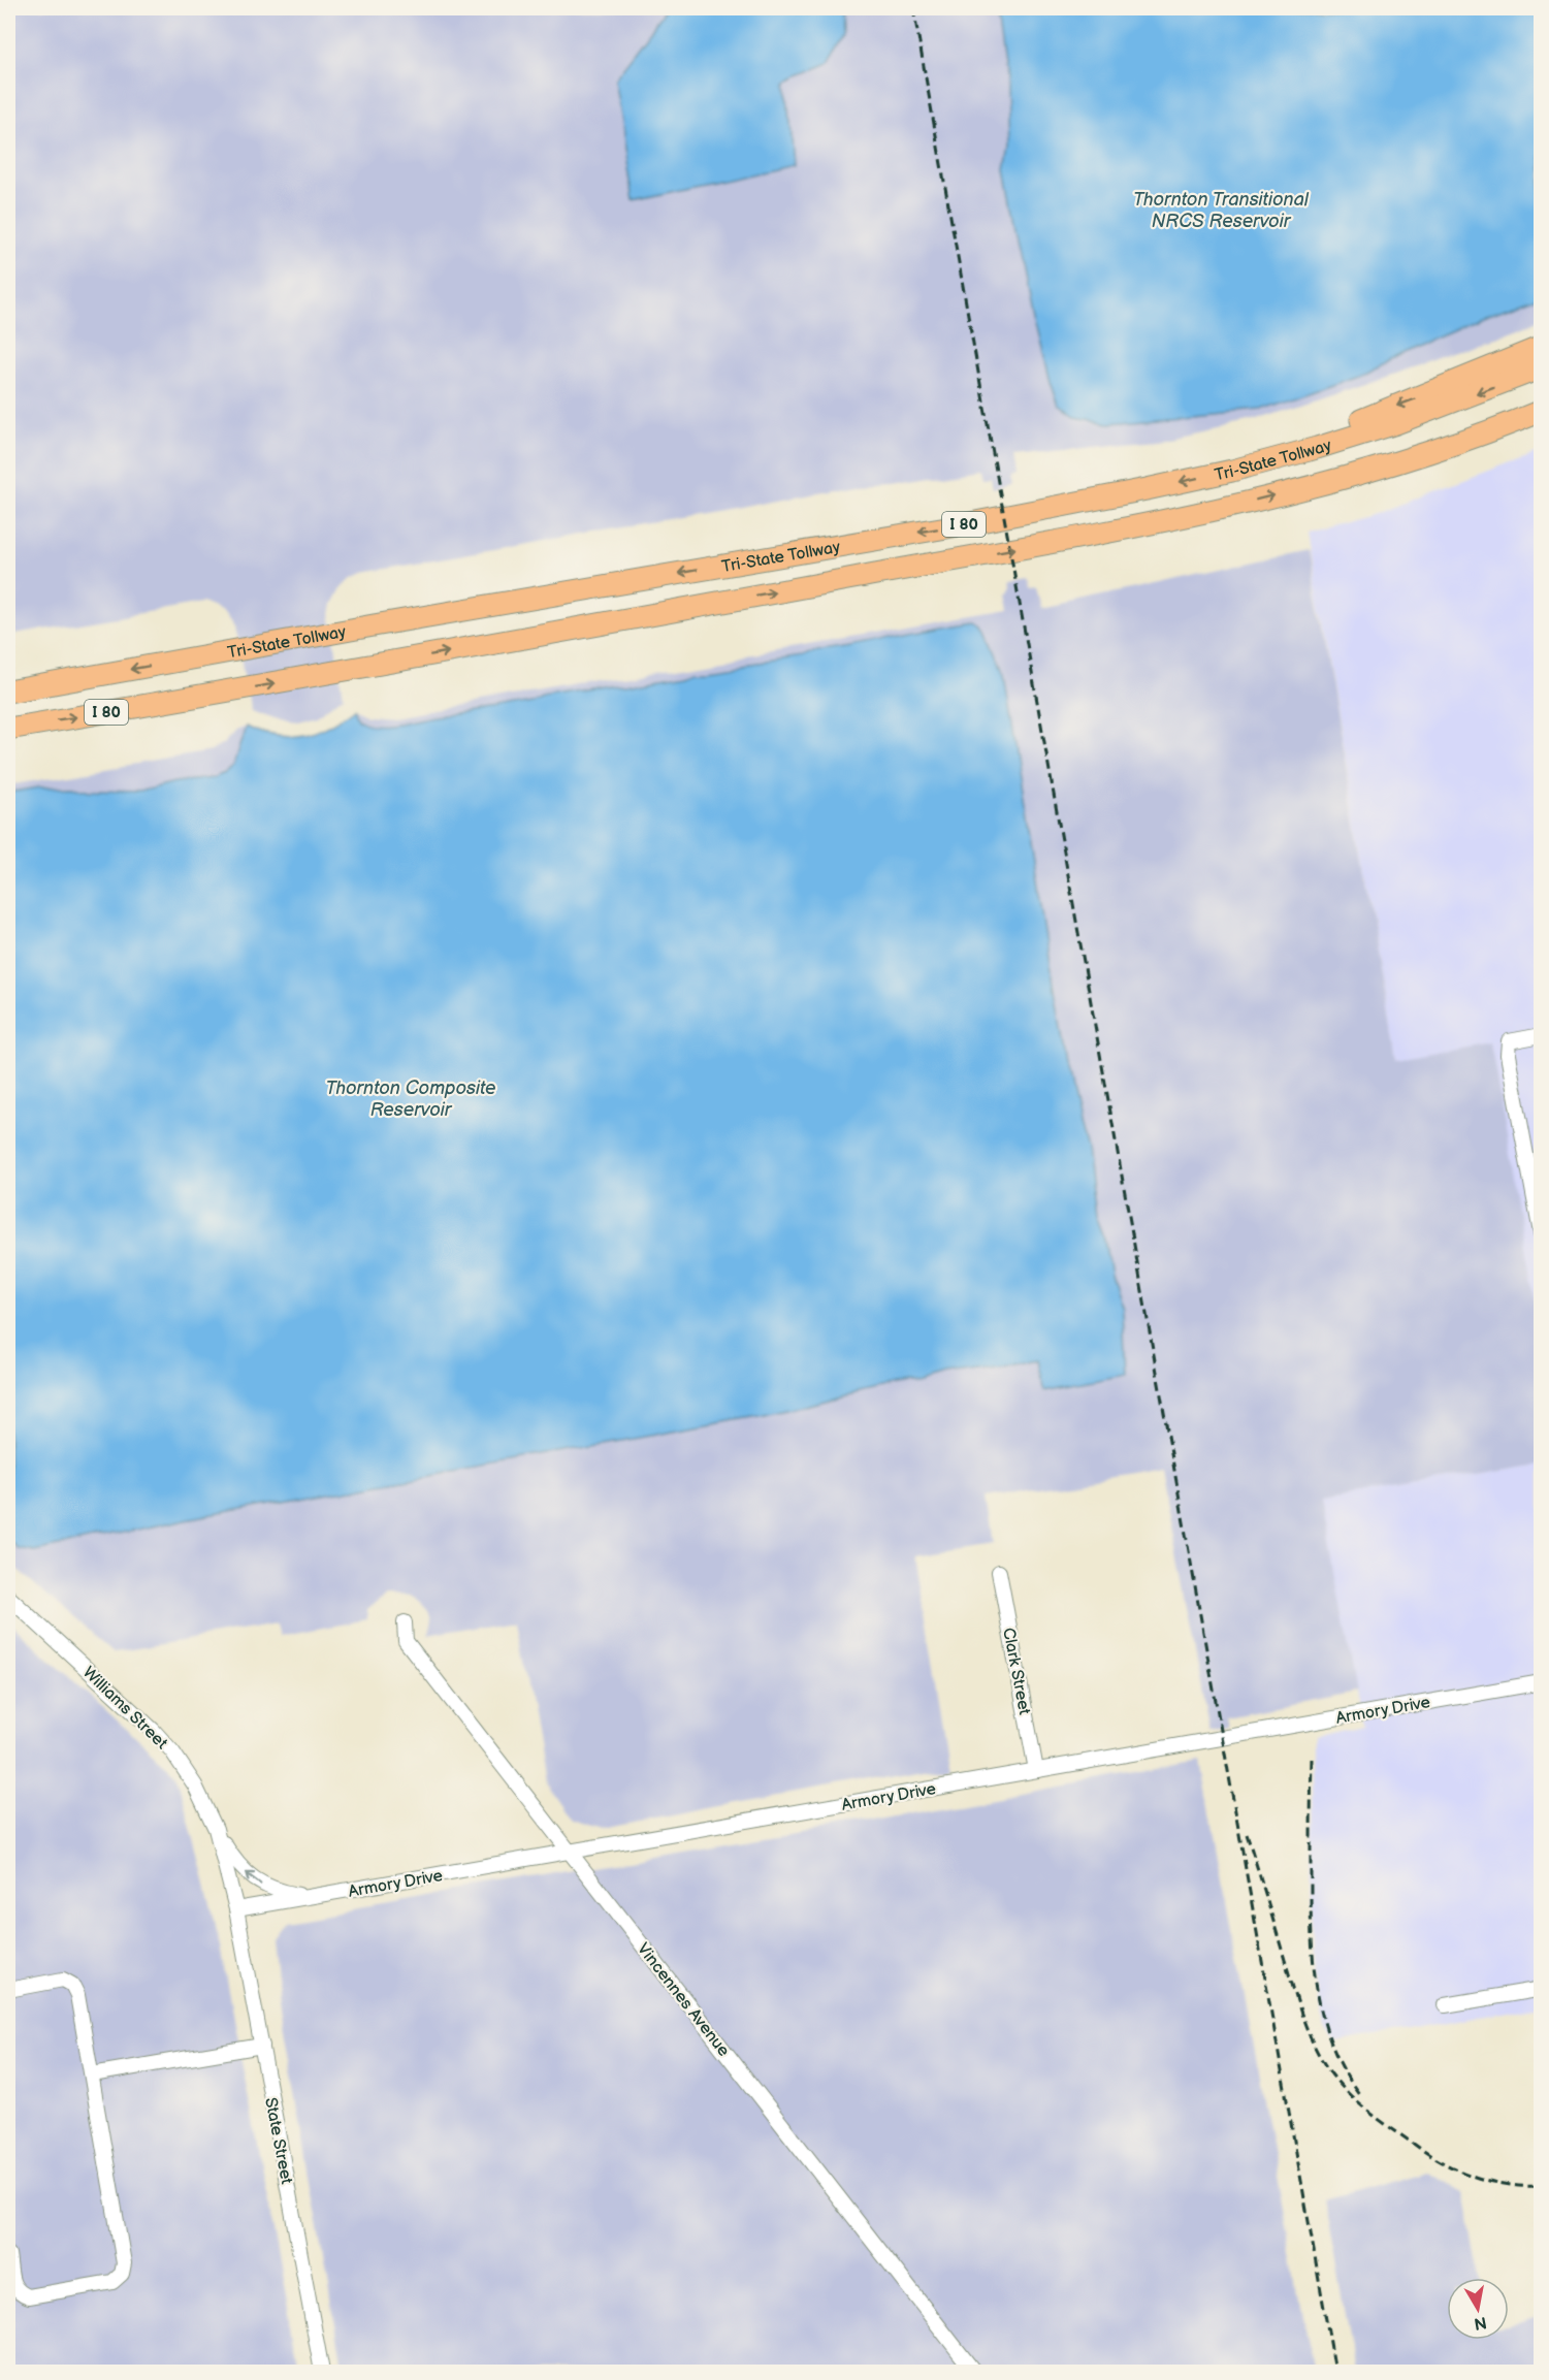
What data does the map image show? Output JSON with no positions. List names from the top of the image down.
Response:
{
  "streets": {
    "highway": ["Tri-State Tollway", "I 80"],
    "street": [
      "Clark Street",
      "Williams Street",
      "Armory Drive",
      "Vincennes Avenue",
      "State Street"
    ]
  },
  "crossings": [
    ["Clark Street", "Armory Drive"],
    ["Williams Street", "Armory Drive"],
    ["Williams Street", "State Street"],
    ["Armory Drive", "Vincennes Avenue"],
    ["Armory Drive", "State Street"]
  ],
  "water": ["Thornton Transitional NRCS Reservoir", "Thornton Composite Reservoir"],
  "north": "bottom"
}
